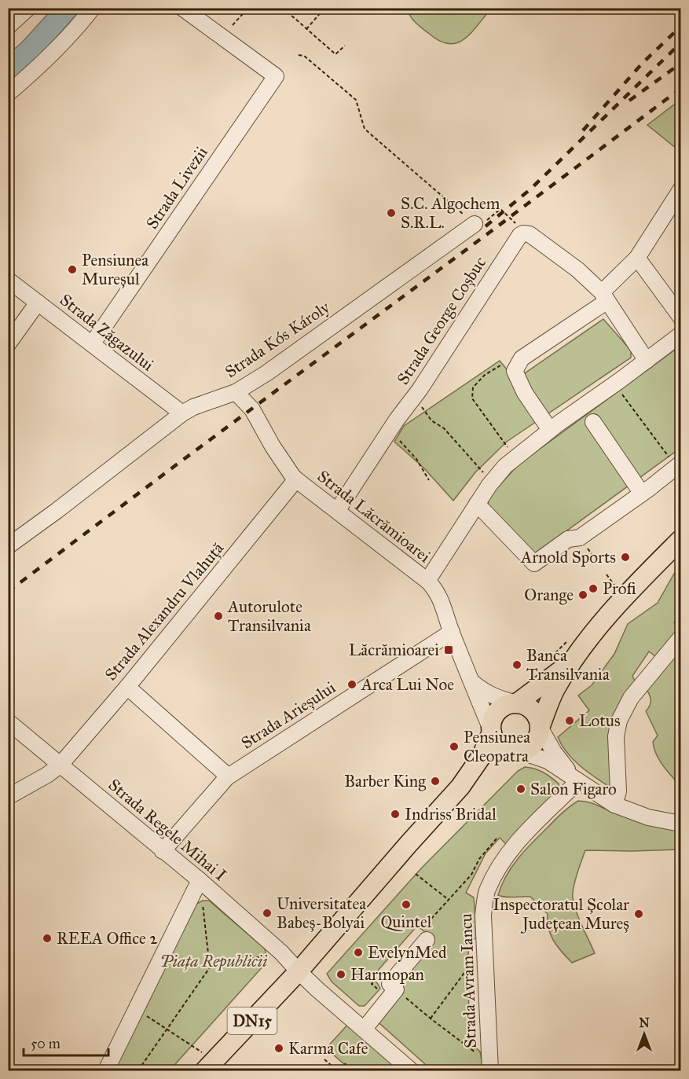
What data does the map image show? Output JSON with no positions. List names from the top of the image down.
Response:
{
  "streets": {
    "main road": ["DN15"],
    "street": [
      "Strada Livezii",
      "Strada George Coșbuc",
      "Strada Zăgazului",
      "Strada Kós Károly",
      "Strada Lăcrămioarei",
      "Strada Alexandru Vlahuță",
      "Strada Arieșului",
      "Strada Regele Mihai I",
      "Strada Avram Iancu"
    ]
  },
  "crossings": [
    ["Strada Livezii", "Strada Zăgazului"],
    ["Strada George Coșbuc", "Strada Lăcrămioarei"],
    ["Strada Zăgazului", "Strada Kós Károly"],
    ["Strada Kós Károly", "Strada Lăcrămioarei"],
    ["Strada Lăcrămioarei", "Strada Alexandru Vlahuță"],
    ["Strada Lăcrămioarei", "Strada Arieșului"],
    ["Strada Lăcrămioarei", "DN15"],
    ["Strada Alexandru Vlahuță", "Strada Regele Mihai I"],
    ["Strada Arieșului", "Strada Regele Mihai I"],
    ["Strada Regele Mihai I", "DN15"]
  ],
  "parks": ["Piața Republicii"],
  "places": {
    "other": [
      "S.C. Algochem S.R.L.",
      "Pensiunea Mureșul",
      "Arnold Sports",
      "Profi",
      "Orange",
      "Autorulote Transilvania",
      "Banca Transilvania",
      "Arca Lui Noe",
      "Lotus",
      "Pensiunea Cleopatra",
      "Barber King",
      "Salon Figaro",
      "Indriss Bridal",
      "Quintel",
      "Universitatea Babeș-Bolyai",
      "Inspectoratul Școlar Județean Mureș",
      "REEA Office 2",
      "EvelynMed",
      "Harmopan",
      "Karma Cafe"
    ],
    "transit": ["Lăcrămioarei"]
  },
  "scale_bar": "50 m",
  "north": "top"
}
